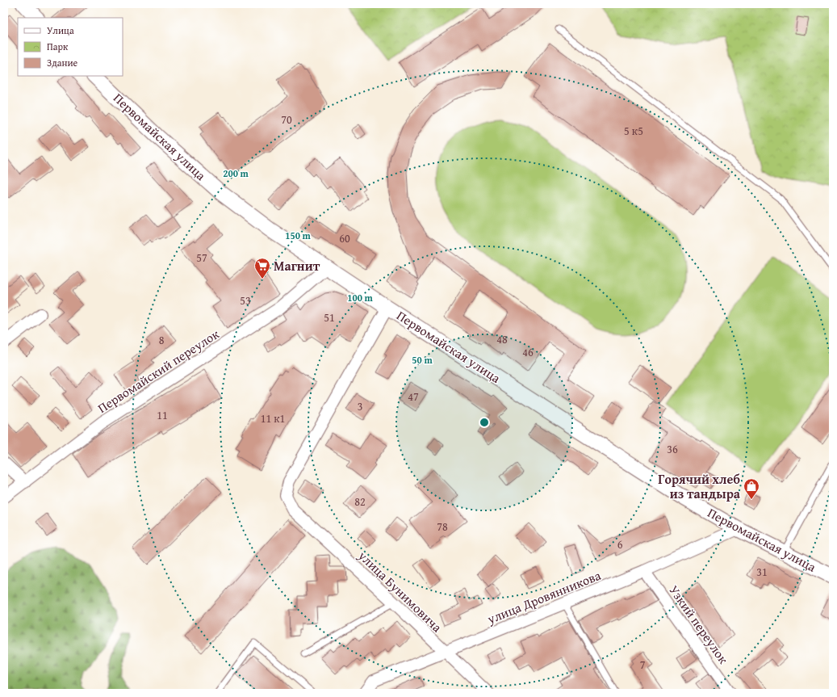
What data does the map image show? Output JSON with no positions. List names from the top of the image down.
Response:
{
  "streets": {
    "street": [
      "Первомайская улица",
      "Первомайский переулок",
      "улица Бунимовича",
      "улица Дровянникова",
      "Узкий переулок"
    ]
  },
  "crossings": [
    ["Первомайская улица", "Первомайский переулок"],
    ["Первомайская улица", "улица Бунимовича"],
    ["Первомайская улица", "улица Дровянникова"],
    ["улица Бунимовича", "улица Дровянникова"],
    ["улица Дровянникова", "Узкий переулок"]
  ],
  "places": {
    "supermarket": ["Магнит"],
    "shop": ["Горячий хлеб из тандыра"]
  },
  "house_numbers": [
    "70",
    "5 к5",
    "60",
    "57",
    "53",
    "51",
    "48",
    "8",
    "46",
    "47",
    "3",
    "11",
    "11 к1",
    "36",
    "82",
    "78",
    "6",
    "31",
    "7"
  ],
  "legend": ["Улица", "Парк", "Здание"],
  "rings": [
    "200 m",
    "150 m",
    "100 m",
    "50 m"
  ]
}
